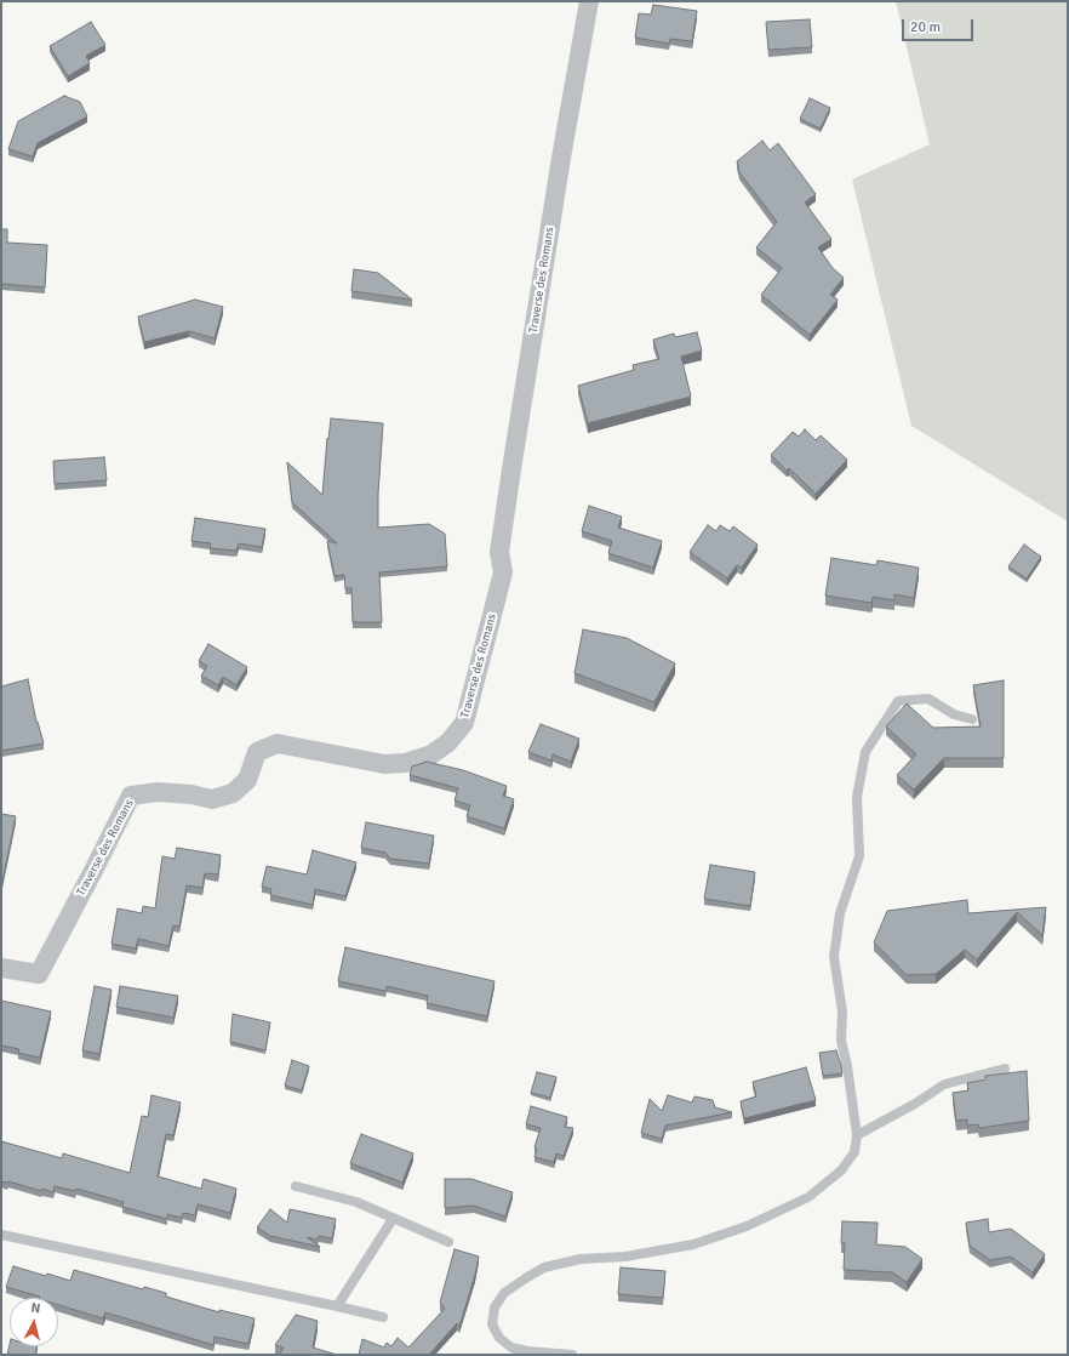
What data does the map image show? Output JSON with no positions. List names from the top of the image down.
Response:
{
  "streets": {
    "street": ["Traverse des Romans"]
  },
  "scale_bar": "20 m",
  "north": "top"
}
